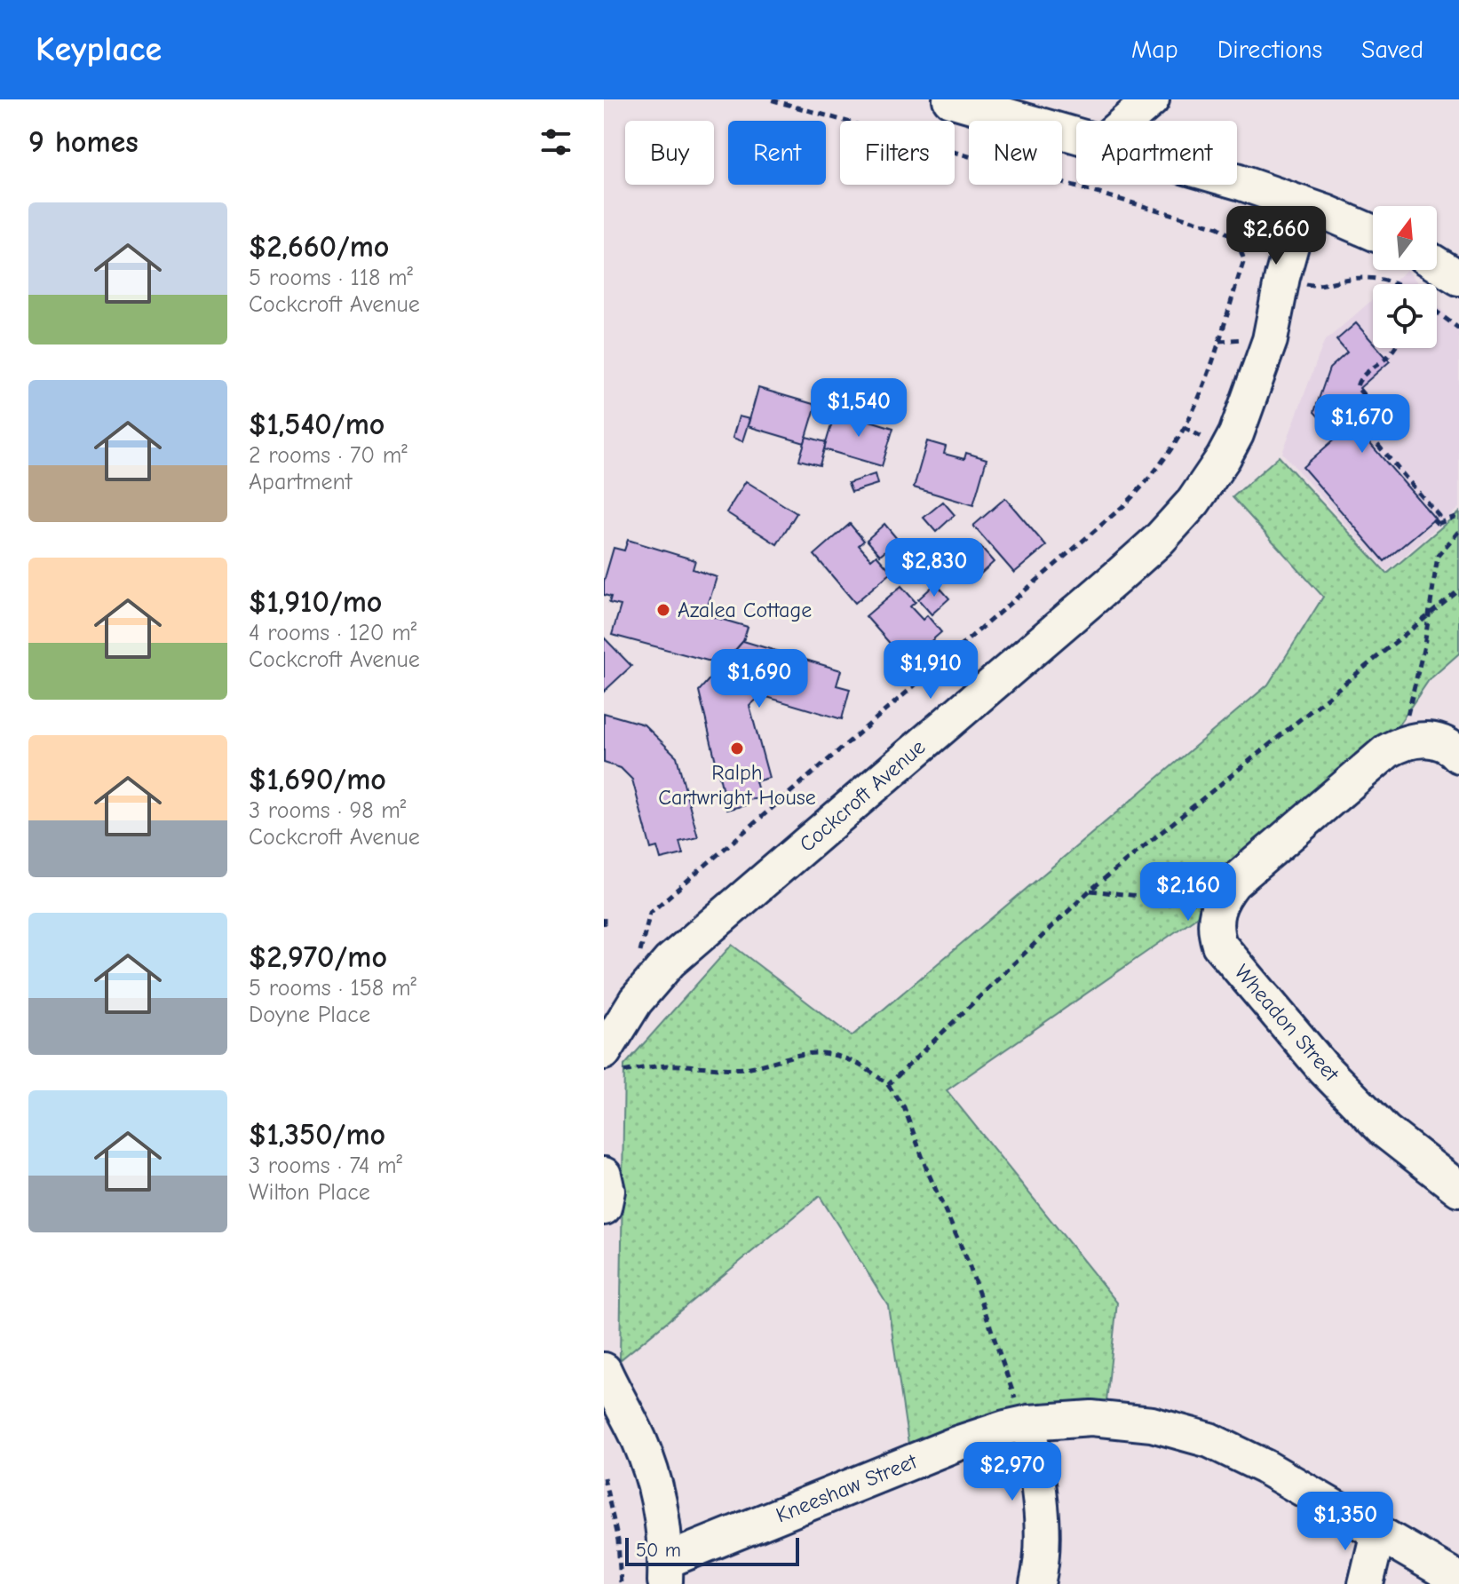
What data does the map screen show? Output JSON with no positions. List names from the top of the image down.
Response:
{
  "streets": {
    "street": ["Cockcroft Avenue", "Wheadon Street", "Kneeshaw Street"]
  },
  "places": ["Azalea Cottage", "Ralph Cartwright House"],
  "scale_bar": "50 m",
  "north": "top",
  "page": {
    "header": "Keyplace",
    "nav": ["Map", "Directions", "Saved"],
    "heading": "9 homes",
    "chip": [
      "Buy",
      "Rent",
      "Filters",
      "New",
      "Apartment"
    ],
    "list": [
      {
        "name": "$2,660/mo",
        "note": "5 rooms · 118 m² · Cockcroft Avenue"
      },
      {
        "name": "$1,540/mo",
        "note": "2 rooms · 70 m² · Apartment"
      },
      {
        "name": "$1,910/mo",
        "note": "4 rooms · 120 m² · Cockcroft Avenue"
      },
      {
        "name": "$1,690/mo",
        "note": "3 rooms · 98 m² · Cockcroft Avenue"
      },
      {
        "name": "$2,970/mo",
        "note": "5 rooms · 158 m² · Doyne Place"
      },
      {
        "name": "$1,350/mo",
        "note": "3 rooms · 74 m² · Wilton Place"
      }
    ],
    "price": [
      "$2,660",
      "$1,540",
      "$1,670",
      "$2,830",
      "$1,910",
      "$1,690",
      "$2,160",
      "$2,970",
      "$1,350"
    ],
    "scale": "50 m"
  }
}
